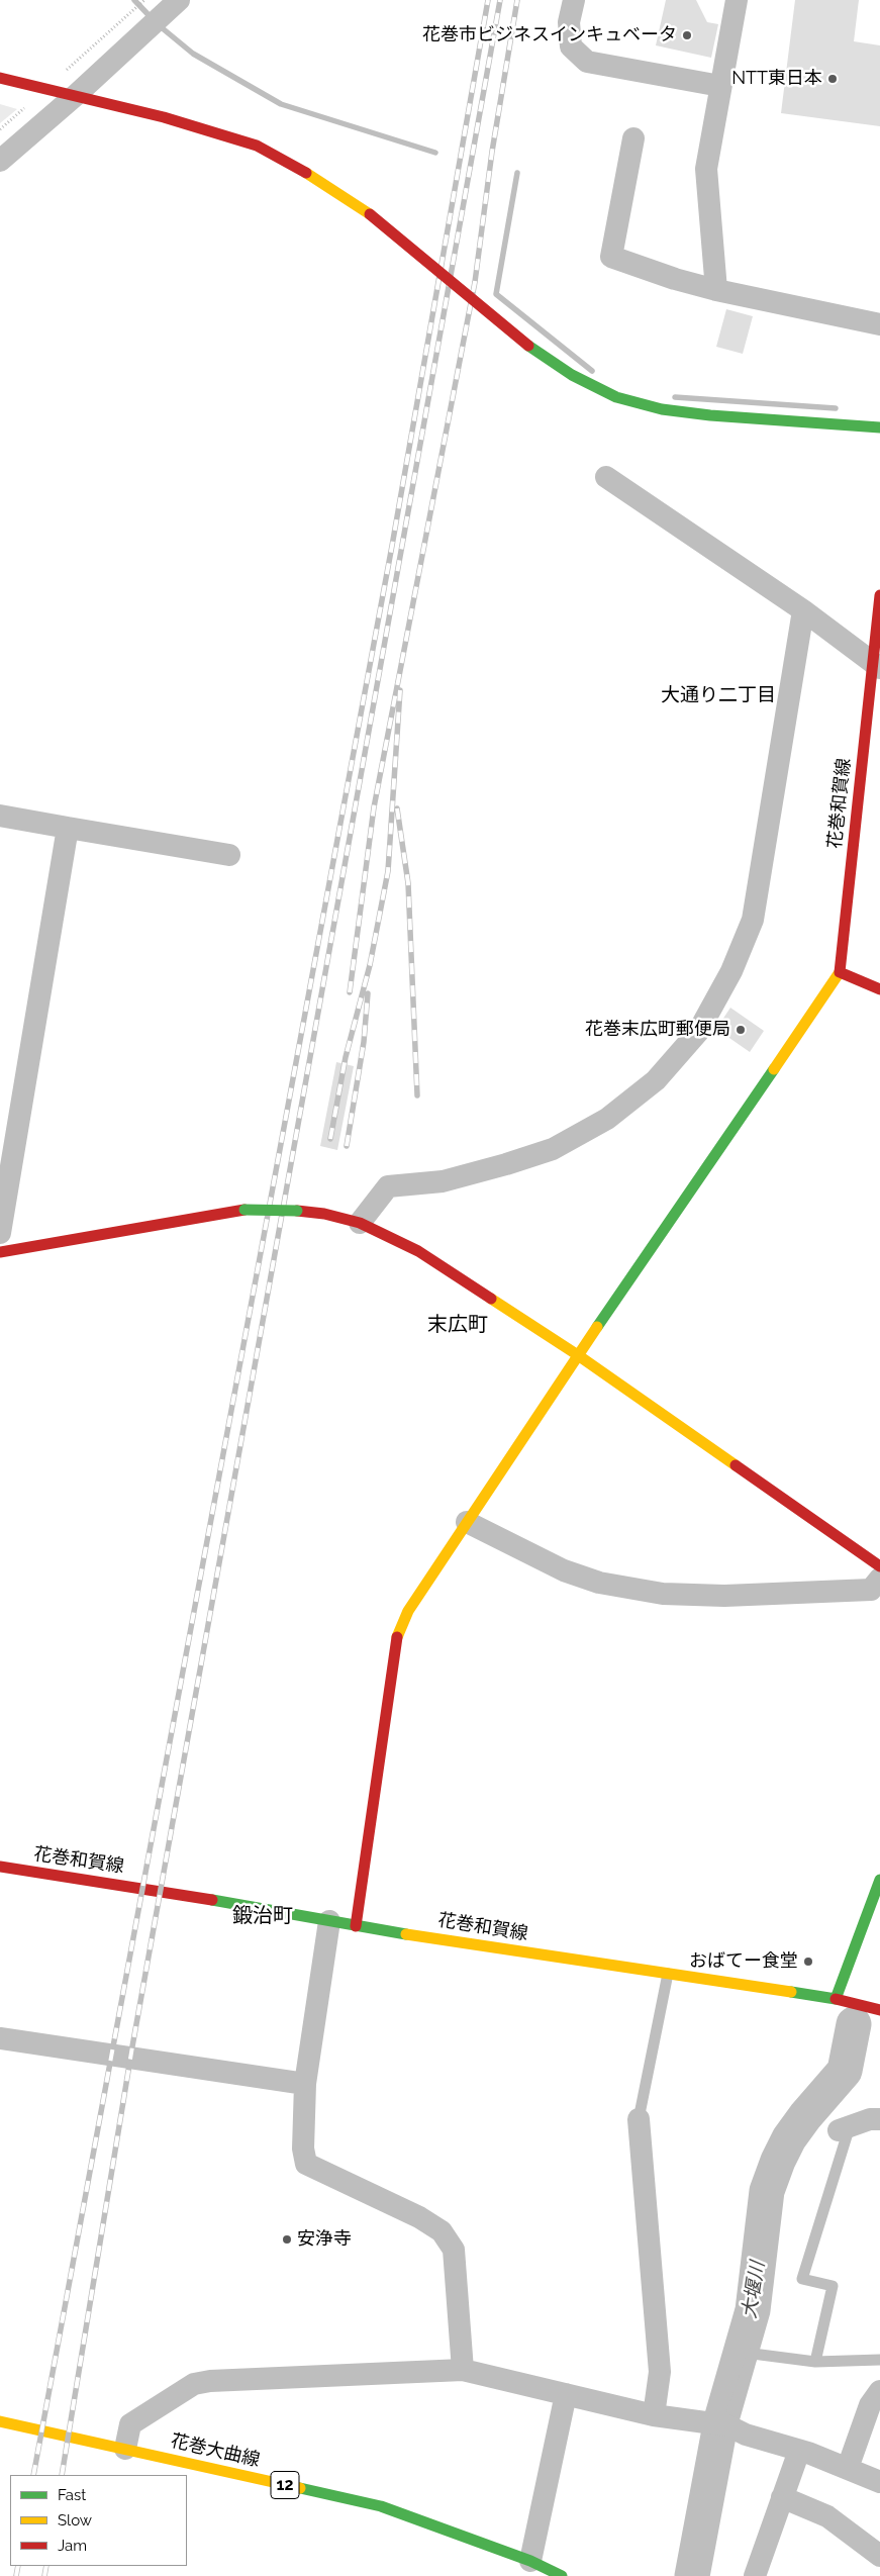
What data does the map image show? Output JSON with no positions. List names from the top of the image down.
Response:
{
  "streets": {
    "street": ["花巻和賀線", "花巻大曲線", "12"]
  },
  "districts": ["大通り二丁目", "末広町", "鍛治町"],
  "water": ["大堰川"],
  "places": [
    "花巻市ビジネスインキュベータ",
    "NTT東日本",
    "花巻末広町郵便局",
    "おばてー食堂",
    "安浄寺"
  ],
  "legend": ["Fast", "Slow", "Jam"]
}
